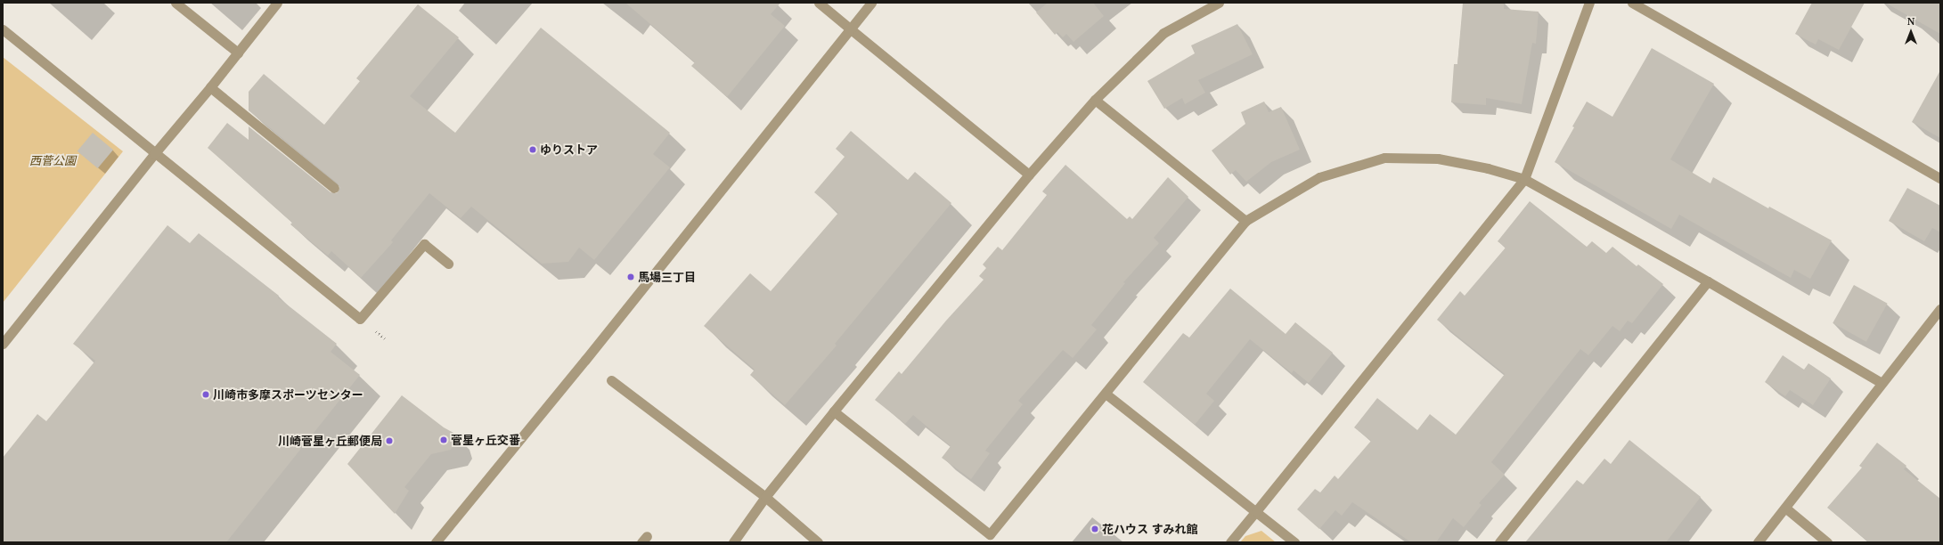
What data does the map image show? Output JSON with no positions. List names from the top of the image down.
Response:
{
  "parks": ["西菅公園"],
  "places": [
    "ゆりストア",
    "馬場三丁目",
    "川崎市多摩スポーツセンター",
    "菅星ヶ丘交番",
    "川崎菅星ヶ丘郵便局",
    "花ハウス すみれ館"
  ],
  "north": "top"
}
